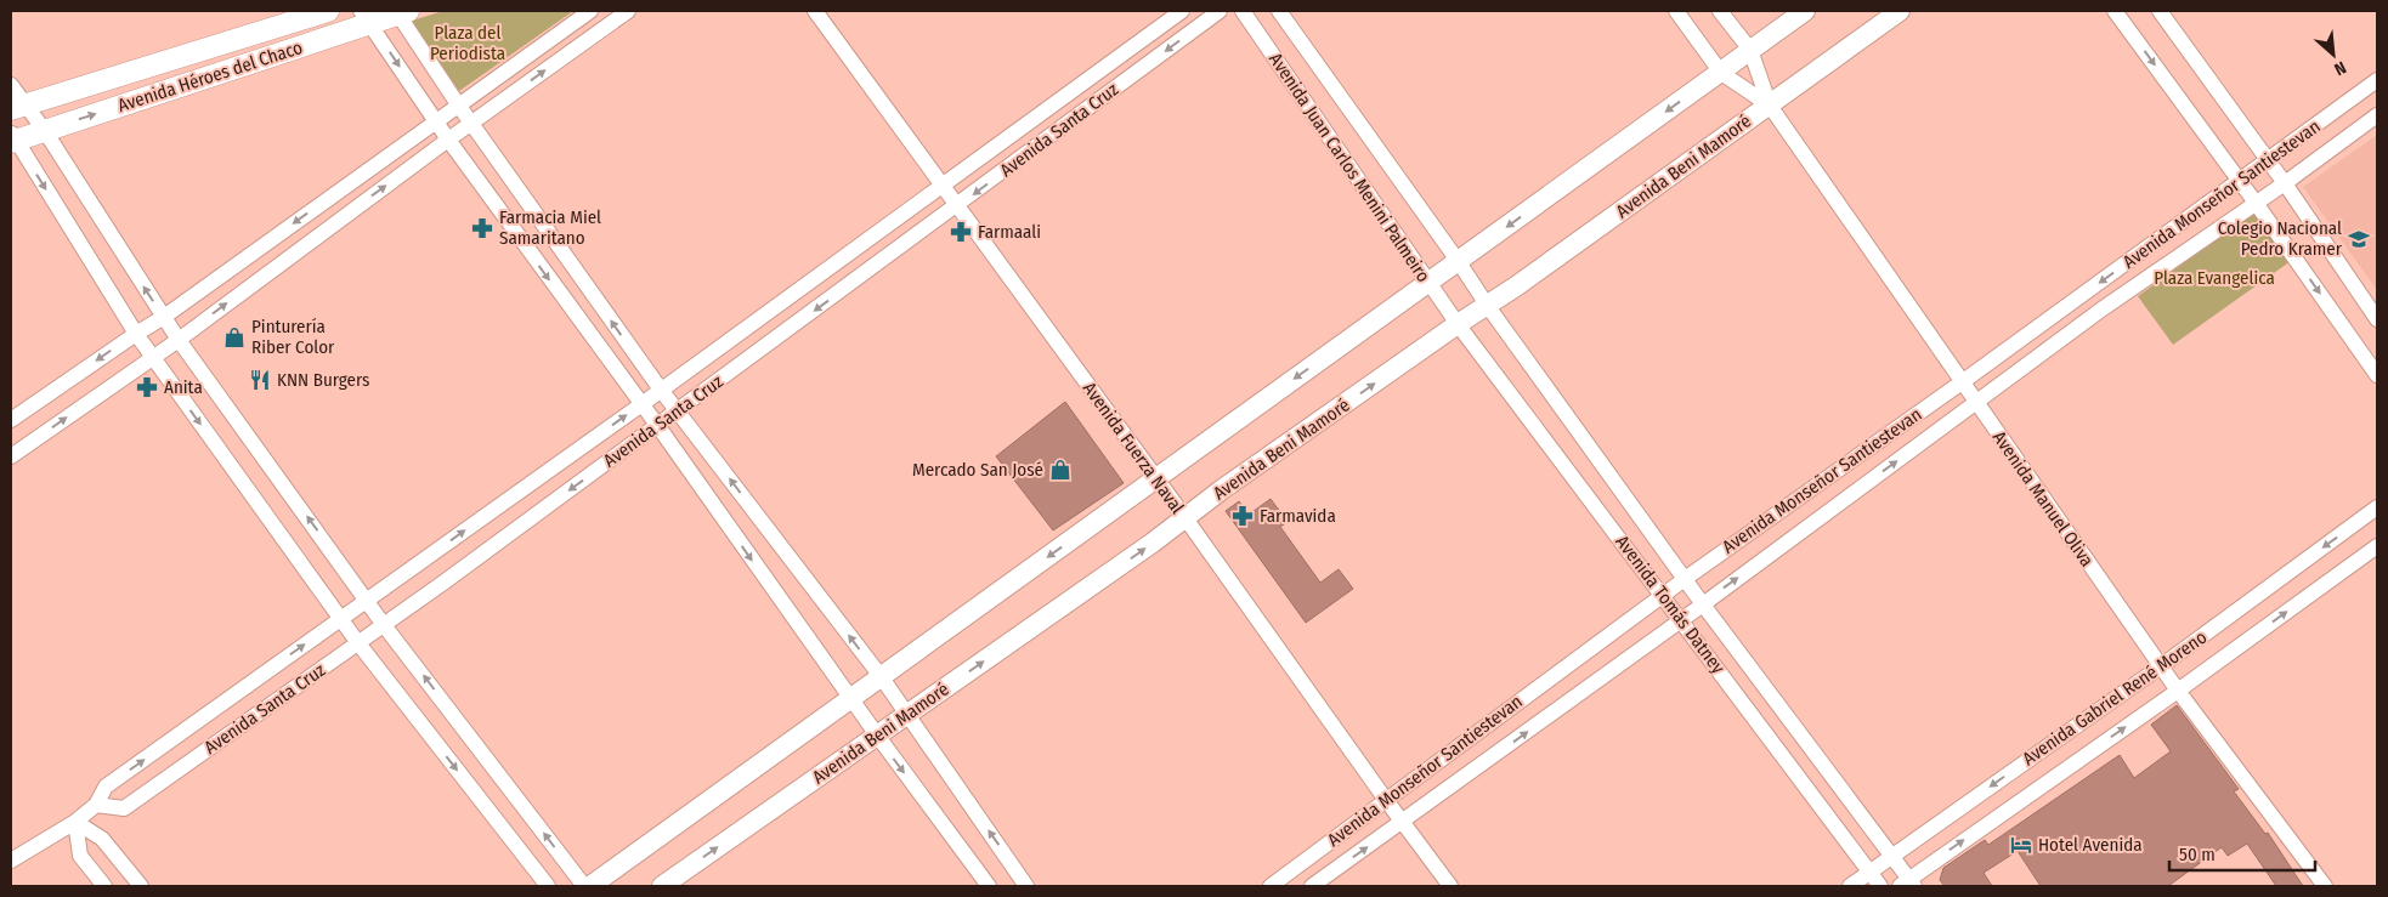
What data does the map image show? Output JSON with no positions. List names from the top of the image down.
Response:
{
  "streets": {
    "main road": ["Avenida Héroes del Chaco"],
    "street": [
      "Avenida Santa Cruz",
      "Avenida Beni Mamoré",
      "Avenida Juan Carlos Menini Palmeiro",
      "Avenida Monseñor Santiestevan",
      "Avenida Fuerza Naval",
      "Avenida Manuel Oliva",
      "Avenida Tomás Datney",
      "Avenida Gabriel René Moreno"
    ]
  },
  "crossings": [
    ["Avenida Santa Cruz", "Avenida Fuerza Naval"],
    ["Avenida Beni Mamoré", "Avenida Juan Carlos Menini Palmeiro"],
    ["Avenida Beni Mamoré", "Avenida Fuerza Naval"],
    ["Avenida Beni Mamoré", "Avenida Manuel Oliva"],
    ["Avenida Beni Mamoré", "Avenida Tomás Datney"],
    ["Avenida Juan Carlos Menini Palmeiro", "Avenida Tomás Datney"],
    ["Avenida Monseñor Santiestevan", "Avenida Fuerza Naval"],
    ["Avenida Monseñor Santiestevan", "Avenida Manuel Oliva"],
    ["Avenida Monseñor Santiestevan", "Avenida Tomás Datney"],
    ["Avenida Manuel Oliva", "Avenida Gabriel René Moreno"],
    ["Avenida Tomás Datney", "Avenida Gabriel René Moreno"]
  ],
  "parks": ["Plaza del Periodista", "Plaza Evangelica"],
  "places": {
    "pharmacy": [
      "Farmacia Miel Samaritano",
      "Farmaali",
      "Anita",
      "Farmavida"
    ],
    "school or university": ["Colegio Nacional Pedro Kramer"],
    "shop": ["Pinturería Riber Color", "Mercado San José"],
    "restaurant": ["KNN Burgers"],
    "hotel": ["Hotel Avenida"]
  },
  "scale_bar": "50 m",
  "north": "bottom right"
}
